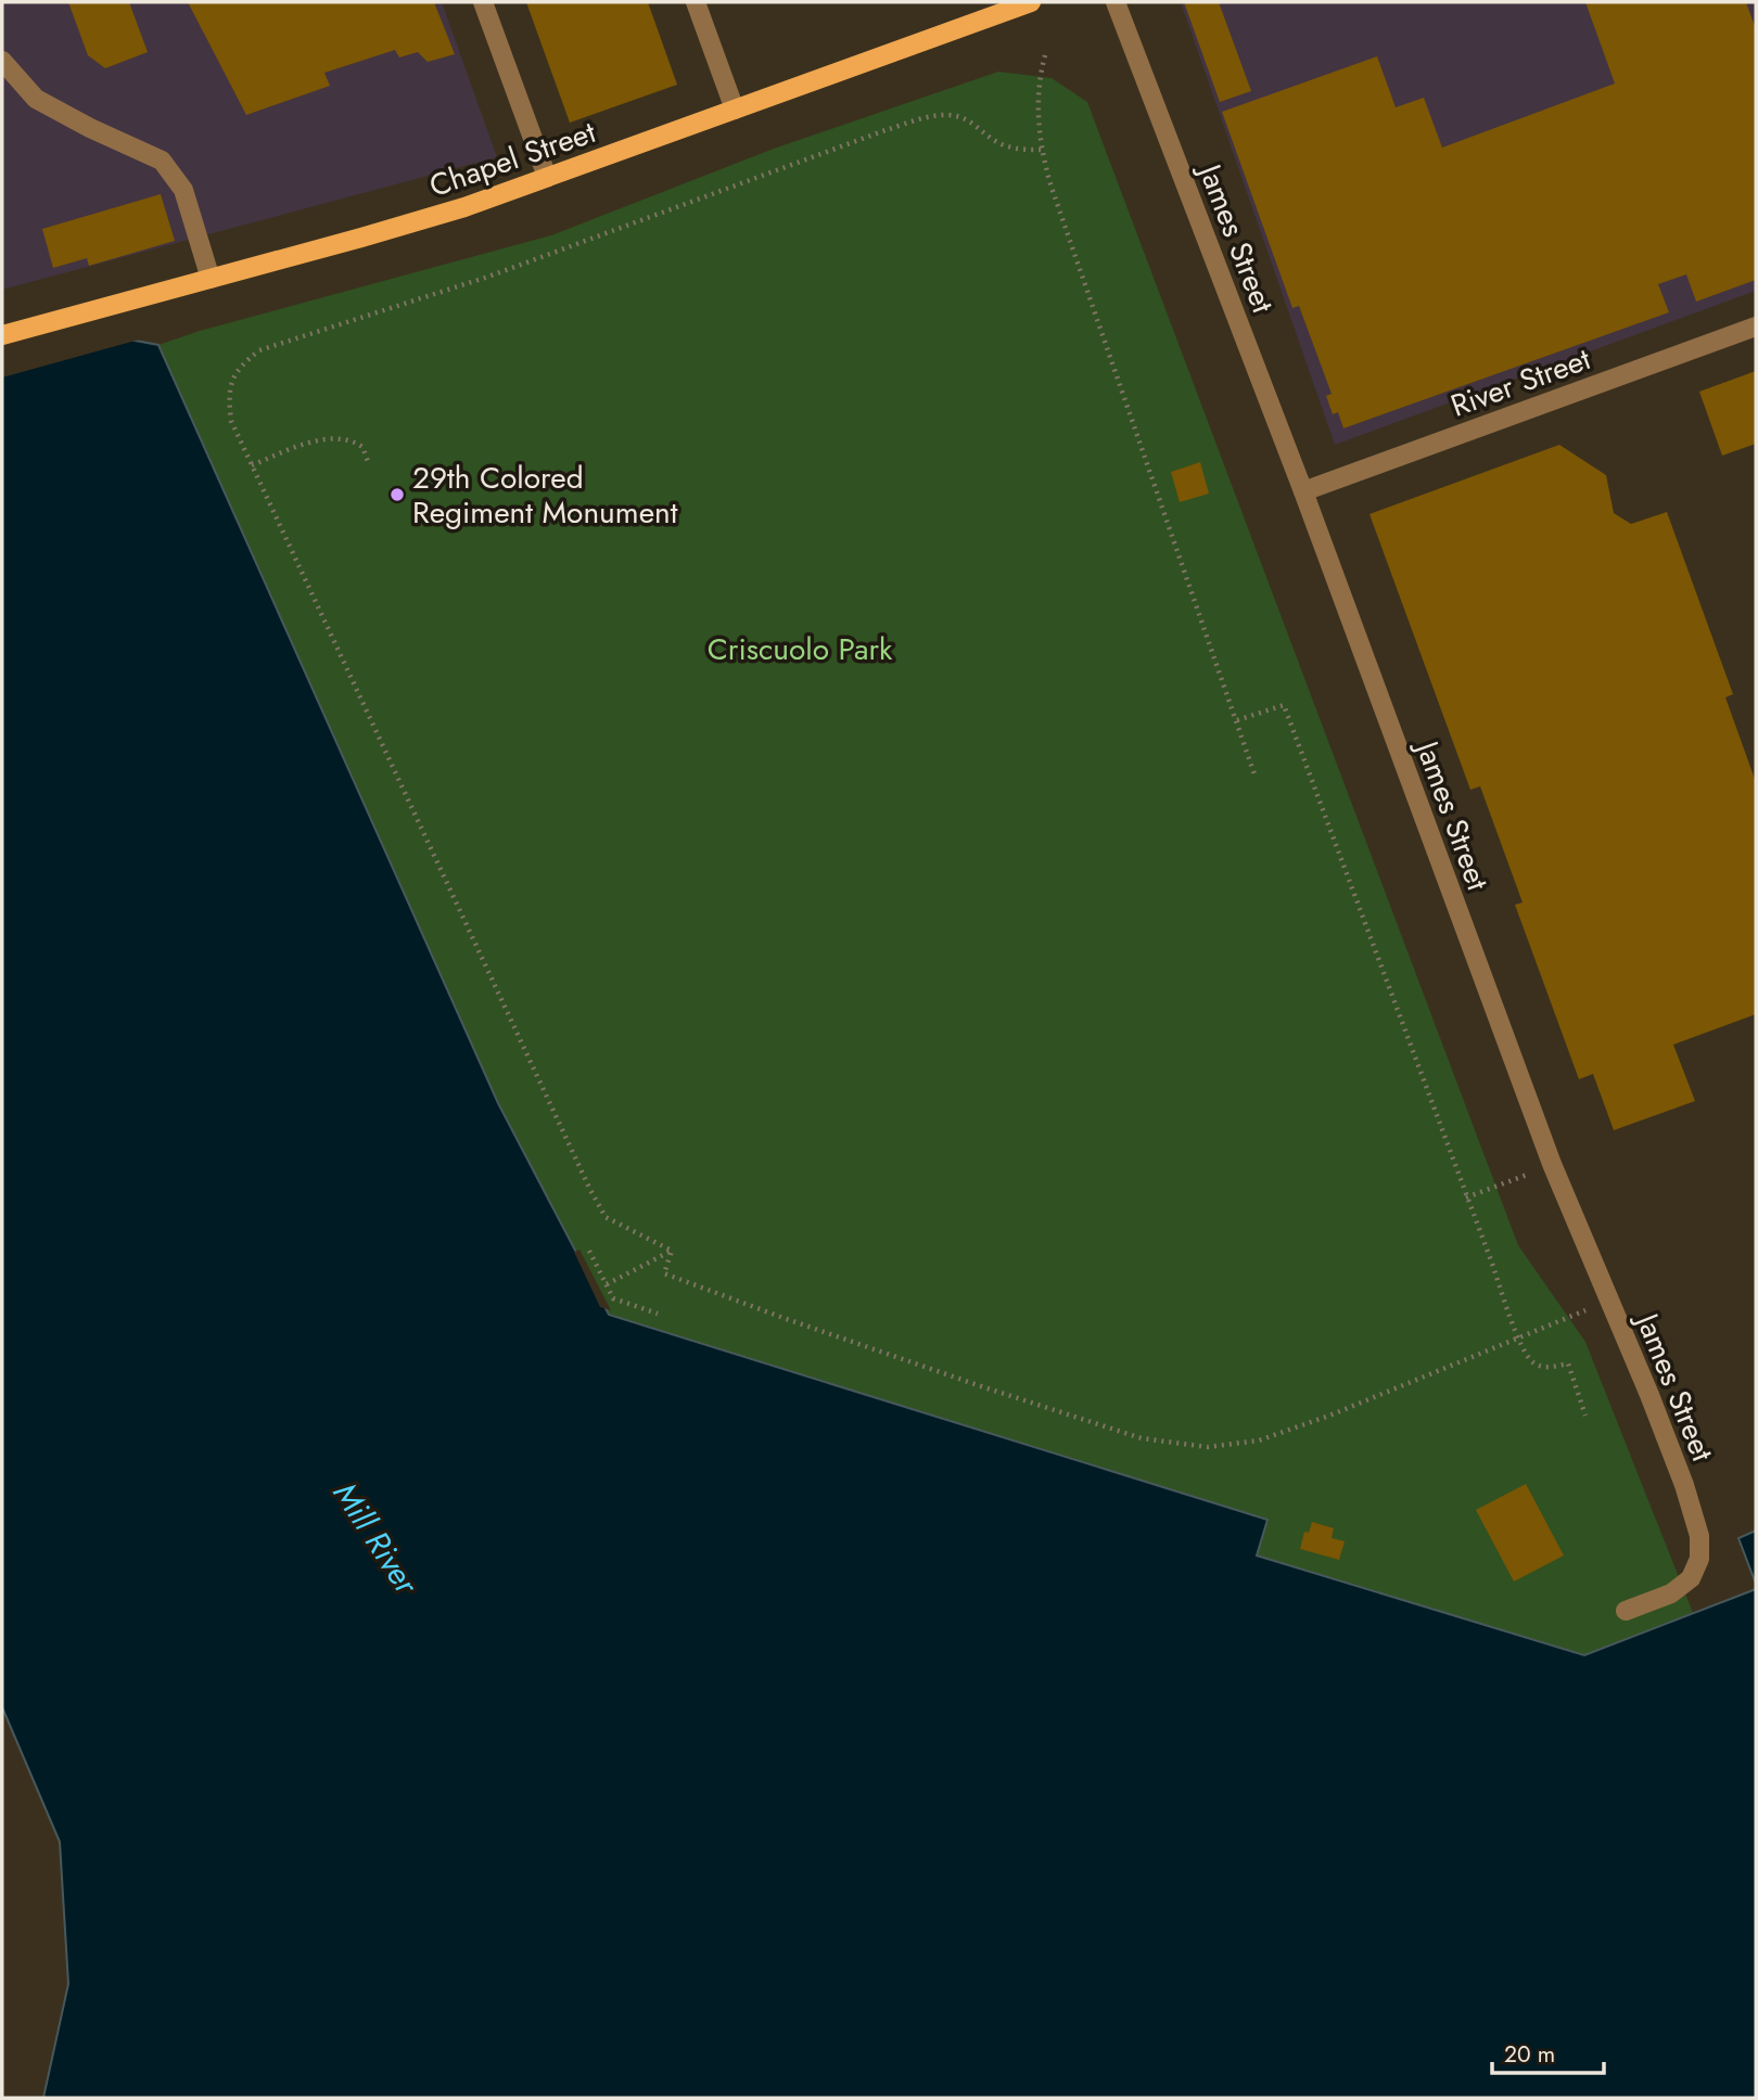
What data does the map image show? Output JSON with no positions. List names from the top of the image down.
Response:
{
  "streets": {
    "main road": ["Chapel Street"],
    "street": ["James Street", "River Street"]
  },
  "crossings": [
    ["James Street", "River Street"]
  ],
  "water": ["Mill River"],
  "parks": ["Criscuolo Park"],
  "places": ["29th Colored Regiment Monument"],
  "scale_bar": "20 m"
}
